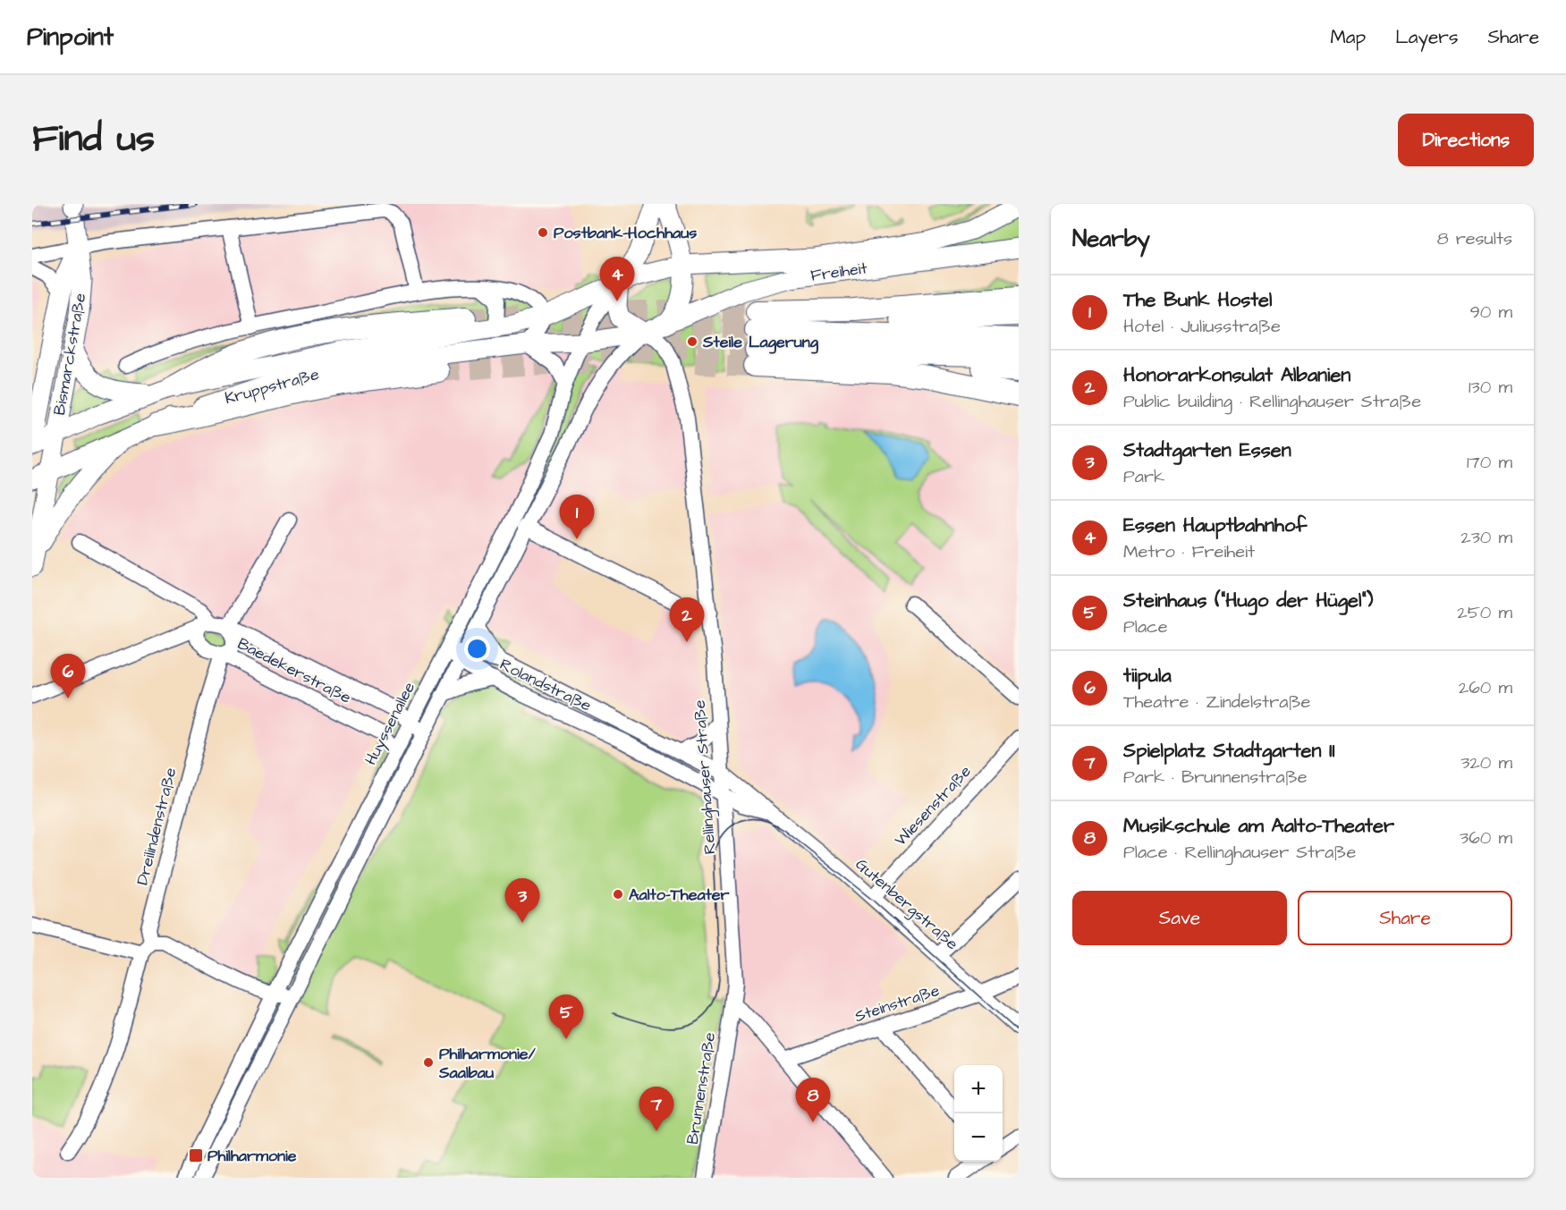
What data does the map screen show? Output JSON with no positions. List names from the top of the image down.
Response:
{
  "streets": {
    "main road": ["Freiheit", "Bismarckstraße", "Kruppstraße"],
    "street": [
      "Baedekerstraße",
      "Rolandstraße",
      "Huyssenallee",
      "Rellinghauser Straße",
      "Wiesenstraße",
      "Dreilindenstraße",
      "Gutenbergstraße",
      "Steinstraße",
      "Brunnenstraße"
    ]
  },
  "crossings": [
    ["Freiheit", "Kruppstraße"],
    ["Freiheit", "Huyssenallee"],
    ["Freiheit", "Rellinghauser Straße"],
    ["Bismarckstraße", "Kruppstraße"],
    ["Kruppstraße", "Huyssenallee"],
    ["Kruppstraße", "Rellinghauser Straße"],
    ["Baedekerstraße", "Huyssenallee"],
    ["Baedekerstraße", "Dreilindenstraße"],
    ["Rolandstraße", "Huyssenallee"],
    ["Rolandstraße", "Rellinghauser Straße"],
    ["Rolandstraße", "Gutenbergstraße"],
    ["Huyssenallee", "Rellinghauser Straße"],
    ["Rellinghauser Straße", "Gutenbergstraße"],
    ["Rellinghauser Straße", "Brunnenstraße"],
    ["Wiesenstraße", "Gutenbergstraße"],
    ["Gutenbergstraße", "Steinstraße"]
  ],
  "places": {
    "other": [
      "Postbank-Hochhaus",
      "Steile Lagerung",
      "Aalto-Theater",
      "Philharmonie/ Saalbau"
    ],
    "transit": ["Philharmonie"]
  },
  "page": {
    "header": "Pinpoint",
    "nav": ["Map", "Layers", "Share"],
    "title": "Find us",
    "buttons": [
      "Directions",
      ["Save", "Share"]
    ],
    "heading": ["Nearby", "8 results"],
    "pins": [
      "4",
      "1",
      "2",
      "6",
      "3",
      "5",
      "8",
      "7"
    ],
    "list": [
      {
        "mark": "1",
        "name": "The Bunk Hostel",
        "note": "Hotel · Juliusstraße",
        "value": "90 m"
      },
      {
        "mark": "2",
        "name": "Honorarkonsulat Albanien",
        "note": "Public building · Rellinghauser Straße",
        "value": "130 m"
      },
      {
        "mark": "3",
        "name": "Stadtgarten Essen",
        "note": "Park",
        "value": "170 m"
      },
      {
        "mark": "4",
        "name": "Essen Hauptbahnhof",
        "note": "Metro · Freiheit",
        "value": "230 m"
      },
      {
        "mark": "5",
        "name": "Steinhaus (\"Hugo der Hügel\")",
        "note": "Place",
        "value": "250 m"
      },
      {
        "mark": "6",
        "name": "tiipula",
        "note": "Theatre · Zindelstraße",
        "value": "260 m"
      },
      {
        "mark": "7",
        "name": "Spielplatz Stadtgarten II",
        "note": "Park · Brunnenstraße",
        "value": "320 m"
      },
      {
        "mark": "8",
        "name": "Musikschule am Aalto-Theater",
        "note": "Place · Rellinghauser Straße",
        "value": "360 m"
      }
    ],
    "map_buttons": ["+", "−"]
  }
}
